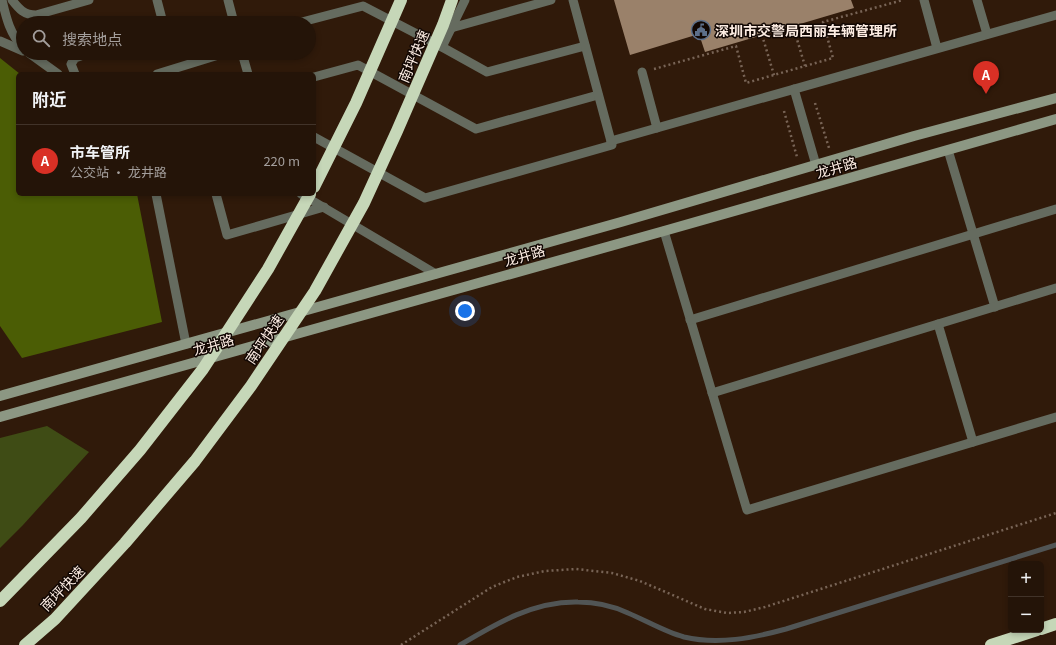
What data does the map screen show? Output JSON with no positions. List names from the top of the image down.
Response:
{
  "streets": {
    "highway": ["南坪快速"],
    "street": ["龙井路"]
  },
  "places": {
    "public building": ["深圳市交警局西丽车辆管理所"]
  },
  "page": {
    "search": "搜索地点",
    "pins": "A",
    "heading": "附近",
    "list": [
      {
        "mark": "A",
        "name": "市车管所",
        "note": "公交站 · 龙井路",
        "value": "220 m"
      }
    ],
    "map_buttons": ["+", "−"]
  }
}
